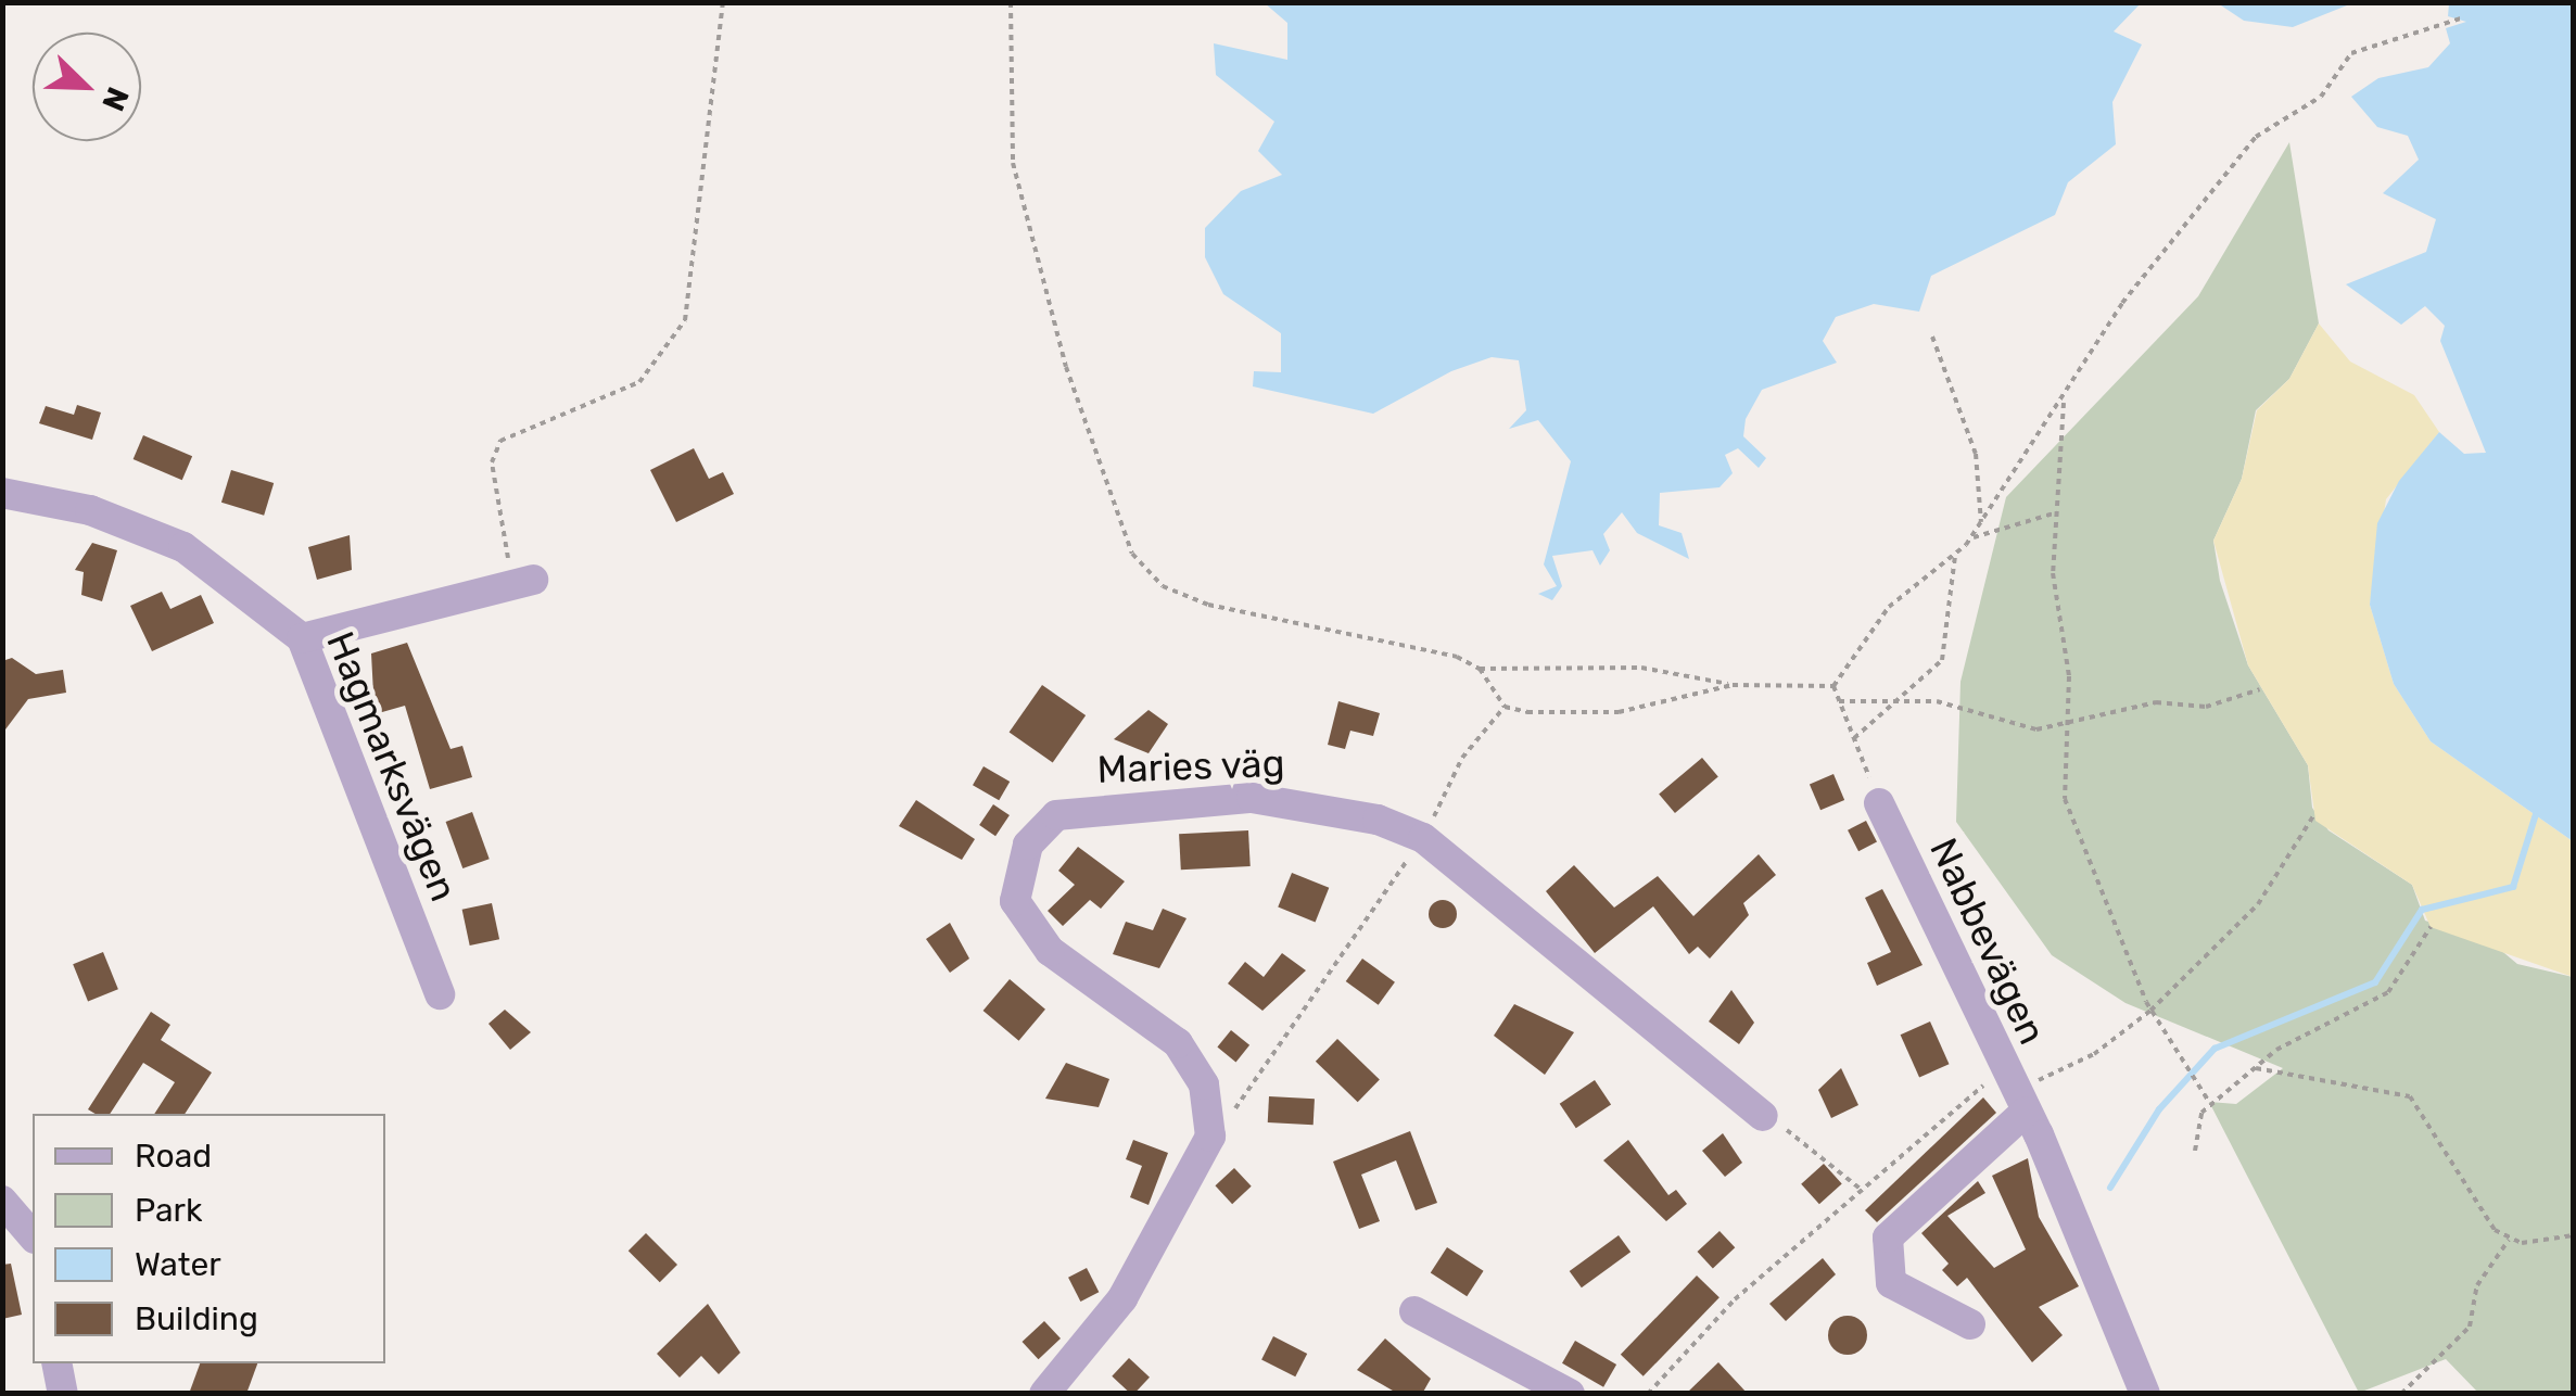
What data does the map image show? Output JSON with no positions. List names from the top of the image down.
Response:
{
  "streets": {
    "street": ["Hagmarksvägen", "Maries väg", "Nabbevägen"]
  },
  "legend": [
    "Road",
    "Park",
    "Water",
    "Building"
  ],
  "north": "bottom right"
}
